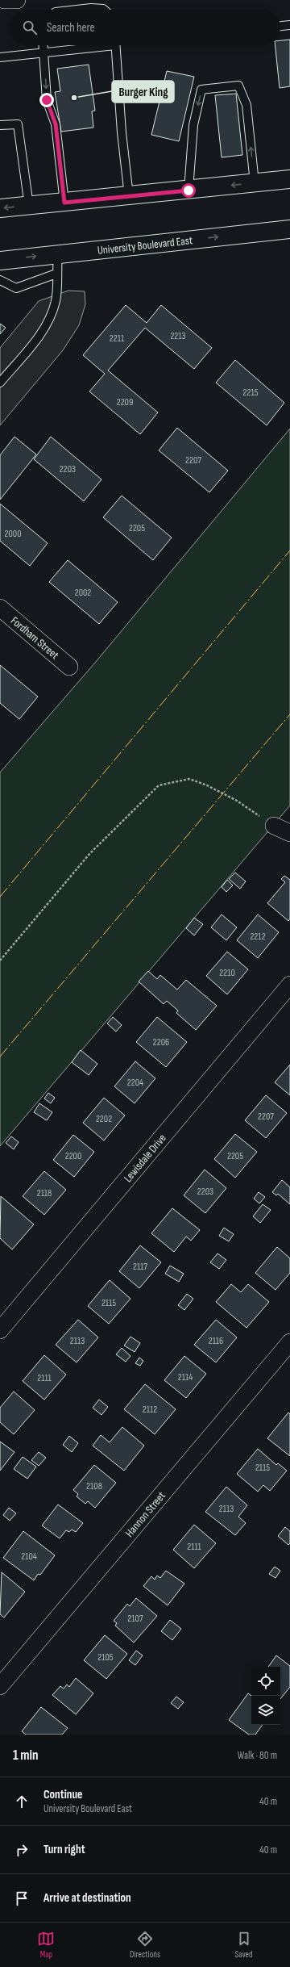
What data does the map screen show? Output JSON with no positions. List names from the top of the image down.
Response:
{
  "streets": {
    "main road": ["University Boulevard East"],
    "street": ["Fordham Street", "Lewisdale Drive", "Hannon Street"]
  },
  "places": ["Burger King"],
  "house_numbers": [
    "2213",
    "2211",
    "2215",
    "2209",
    "2207",
    "2203",
    "2205",
    "2000",
    "2002",
    "2212",
    "2210",
    "2206",
    "2204",
    "2207",
    "2202",
    "2200",
    "2205",
    "2203",
    "2118",
    "2117",
    "2115",
    "2113",
    "2116",
    "2114",
    "2111",
    "2112",
    "2115",
    "2108",
    "2113",
    "2111",
    "2104",
    "2107",
    "2105"
  ],
  "page": {
    "search": "Search here",
    "heading": ["1 min", "Walk · 80 m"],
    "list": [
      ["Continue", "University Boulevard East", "40 m"],
      ["Turn right", "40 m"],
      "Arrive at destination"
    ],
    "nav": ["Map", "Directions", "Saved"]
  }
}
